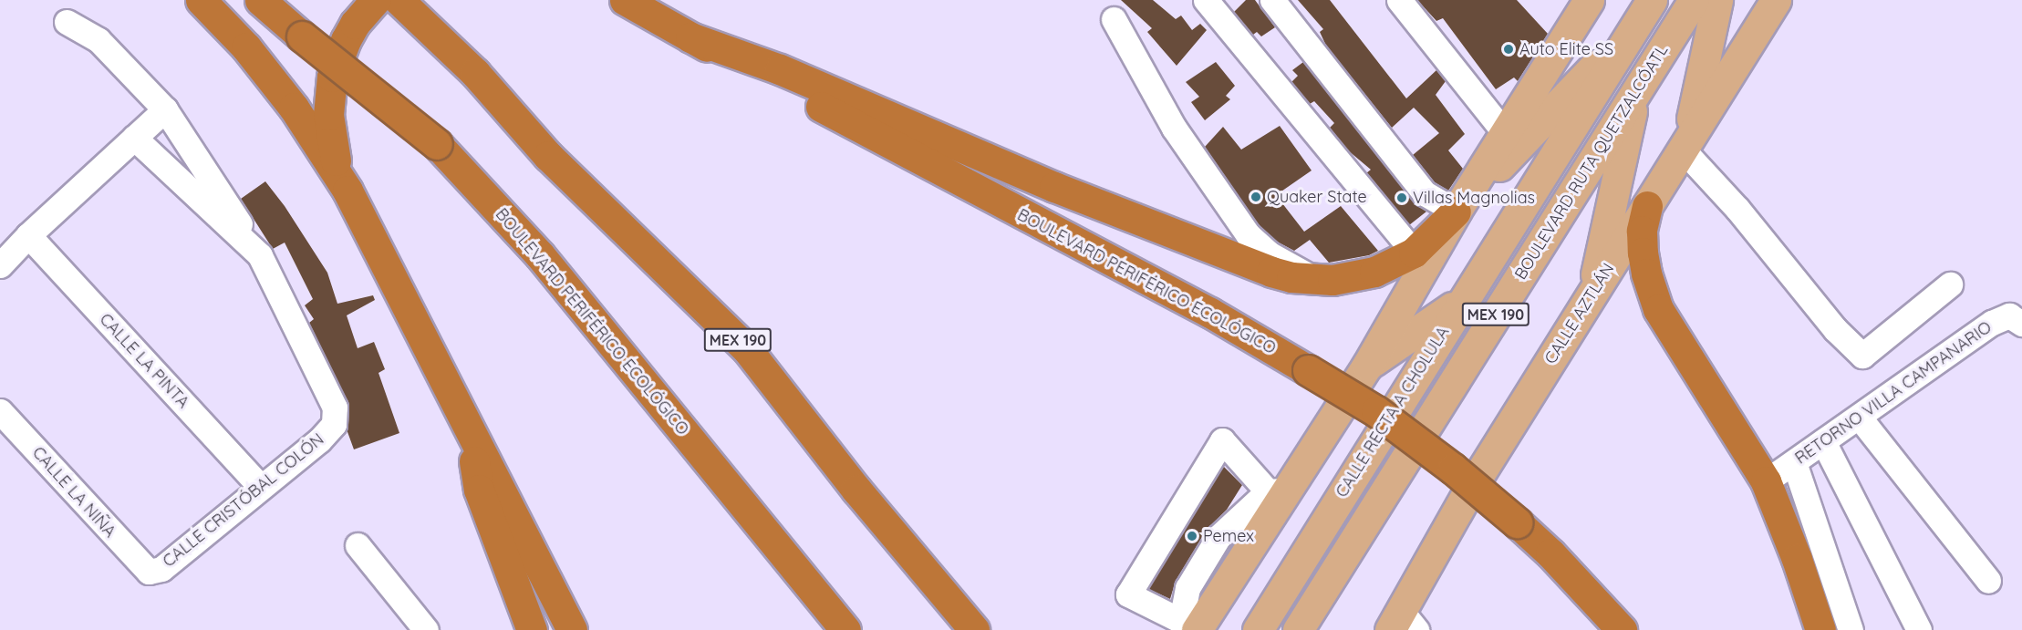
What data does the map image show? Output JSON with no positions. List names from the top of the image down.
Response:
{
  "streets": {
    "highway": ["BOULEVARD PERIFÉRICO ECOLÓGICO", "MEX 190"],
    "main road": ["BOULEVARD RUTA QUETZALCÓATL", "CALLE AZTLÁN", "CALLE RECTA A CHOLULA"],
    "street": [
      "CALLE LA PINTA",
      "RETORNO VILLA CAMPANARIO",
      "CALLE LA NIÑA",
      "CALLE CRISTÓBAL COLÓN"
    ]
  },
  "crossings": [
    ["CALLE LA PINTA", "CALLE CRISTÓBAL COLÓN"],
    ["CALLE LA NIÑA", "CALLE CRISTÓBAL COLÓN"]
  ],
  "places": [
    "Auto Elite SS",
    "Quaker State",
    "Villas Magnolias",
    "Pemex"
  ]
}
